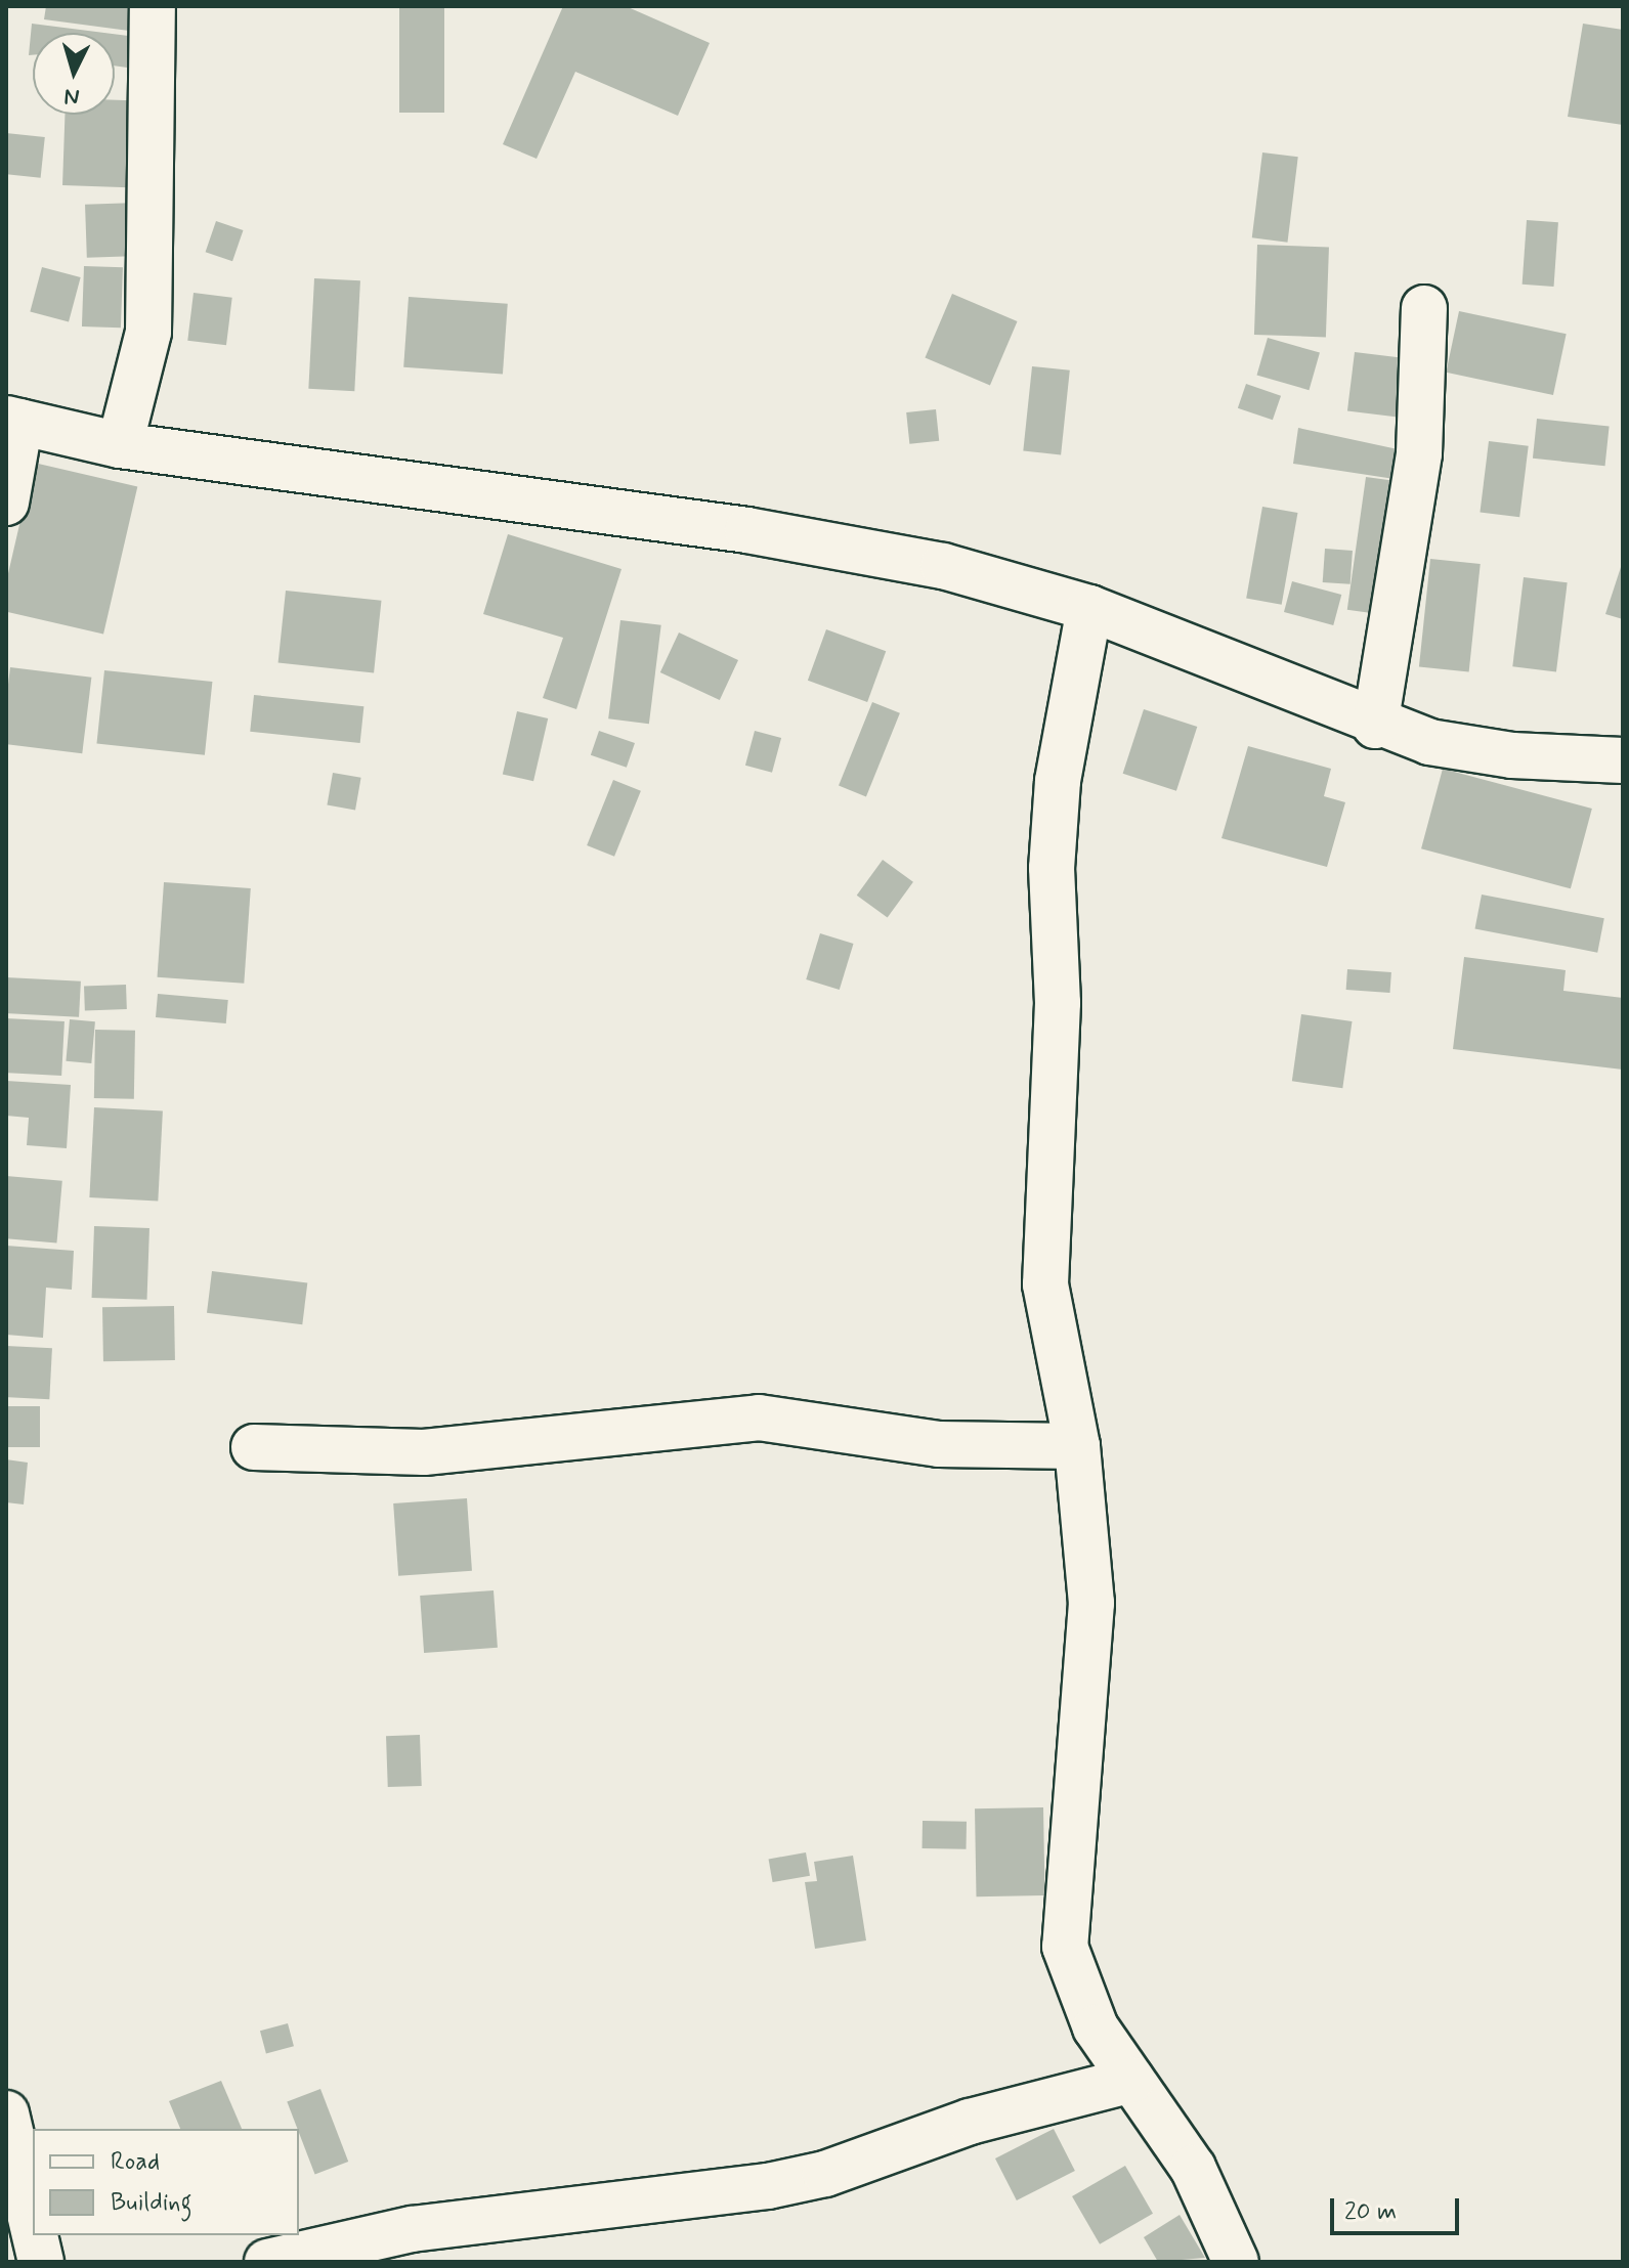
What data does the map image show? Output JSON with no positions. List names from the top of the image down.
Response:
{
  "legend": ["Road", "Building"],
  "scale_bar": "20 m",
  "north": "bottom"
}
